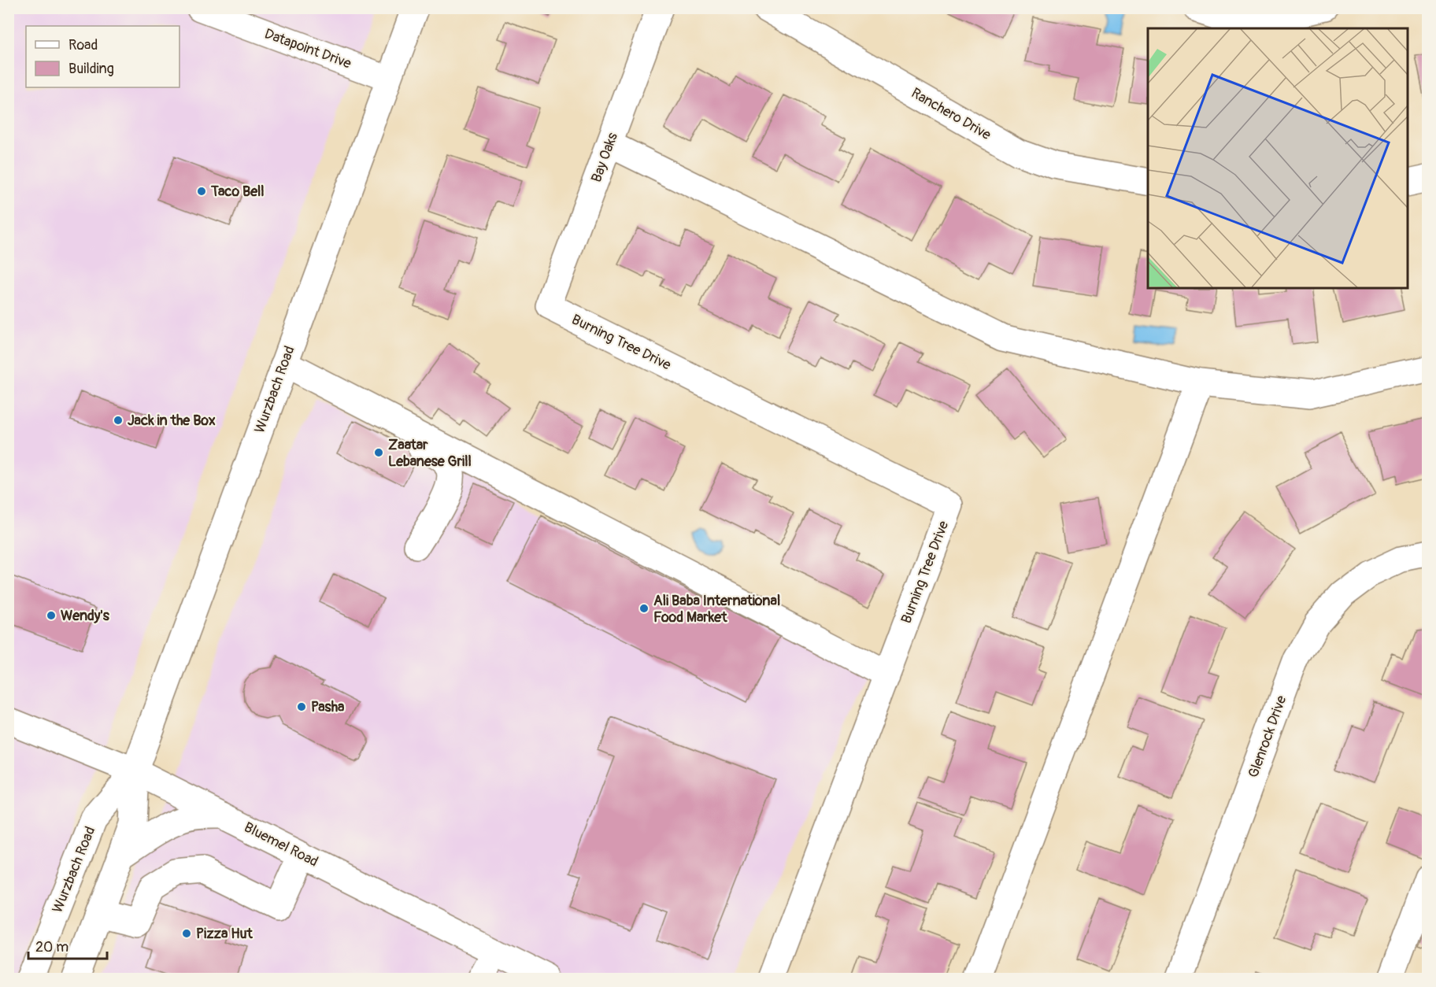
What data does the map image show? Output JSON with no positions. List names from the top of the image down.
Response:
{
  "streets": {
    "street": [
      "Datapoint Drive",
      "Ranchero Drive",
      "Bay Oaks",
      "Burning Tree Drive",
      "Wurzbach Road",
      "Glenrock Drive",
      "Bluemel Road"
    ]
  },
  "crossings": [
    ["Datapoint Drive", "Wurzbach Road"],
    ["Bay Oaks", "Burning Tree Drive"],
    ["Wurzbach Road", "Bluemel Road"]
  ],
  "places": [
    "Taco Bell",
    "Jack in the Box",
    "Zaatar Lebanese Grill",
    "Ali Baba International Food Market",
    "Wendy's",
    "Pasha",
    "Pizza Hut"
  ],
  "legend": ["Road", "Building"],
  "scale_bar": "20 m"
}
